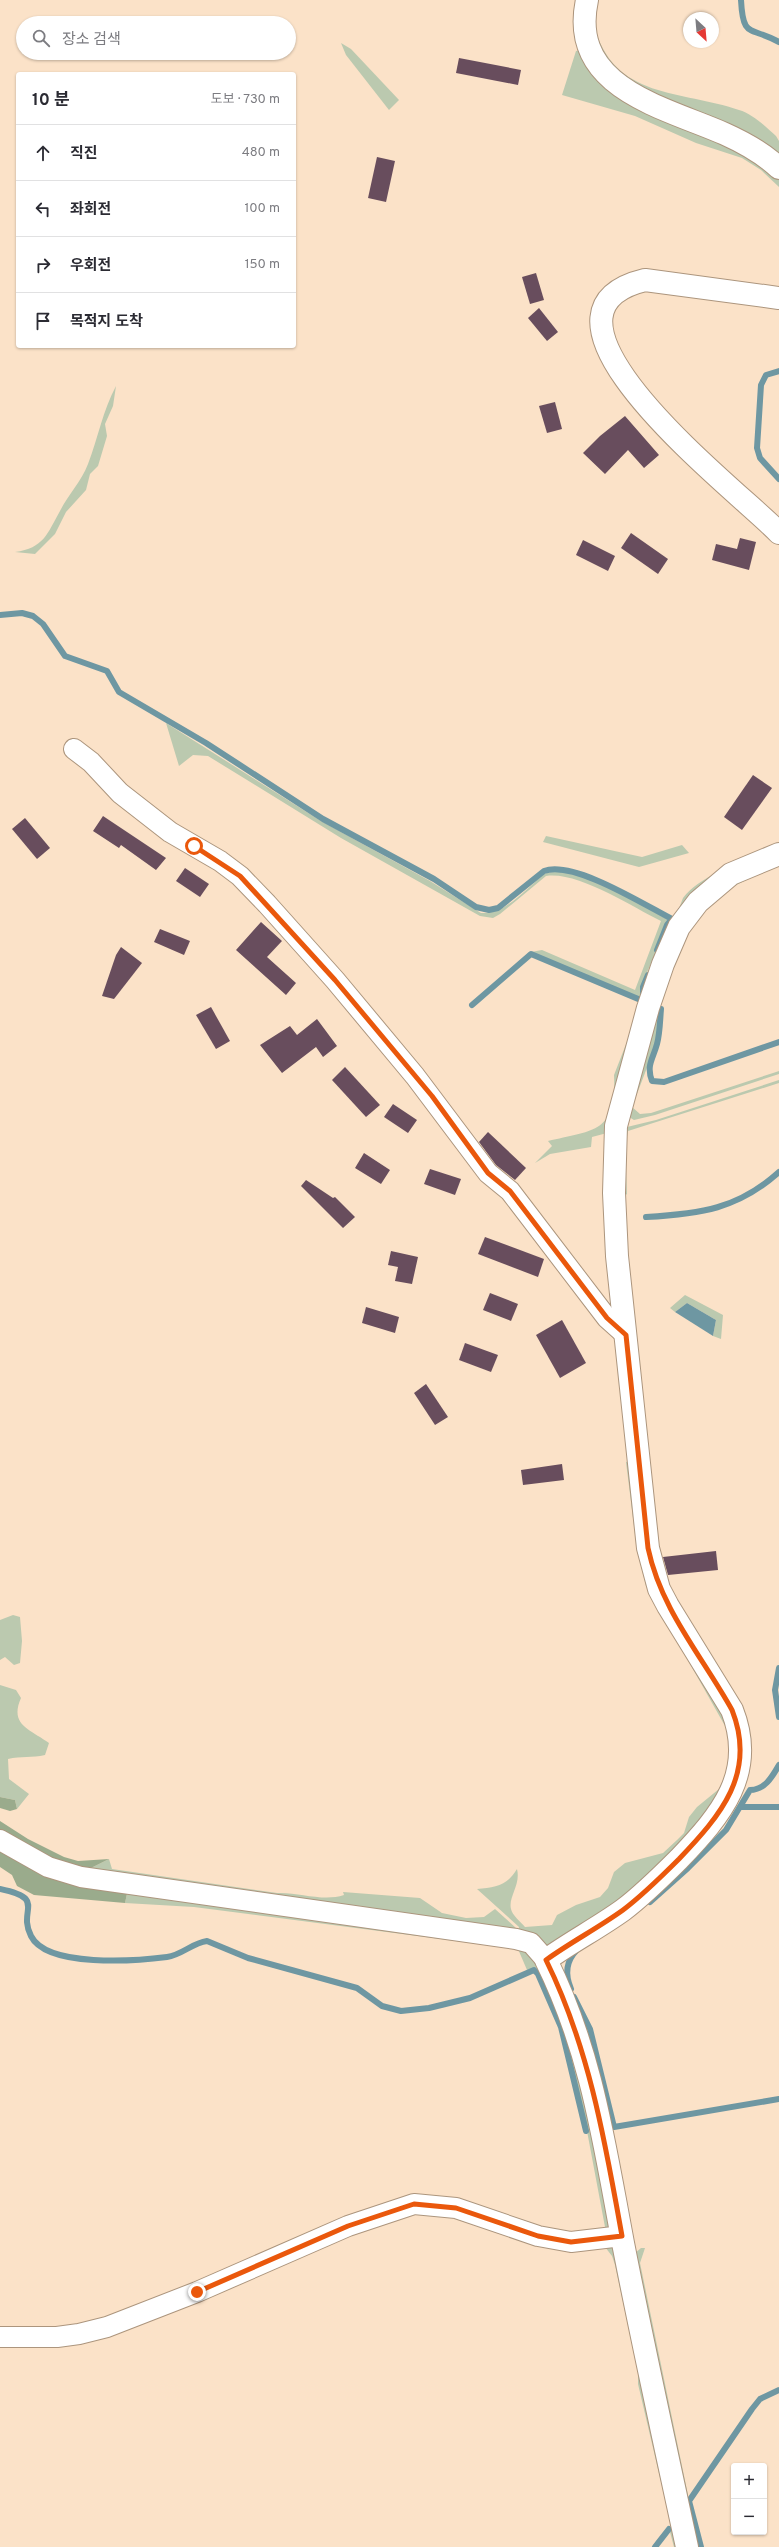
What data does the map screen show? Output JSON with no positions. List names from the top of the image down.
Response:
{
  "north": "bottom right",
  "page": {
    "search": "장소 검색",
    "heading": ["10 분", "도보 · 730 m"],
    "list": [
      ["직진", "480 m"],
      ["좌회전", "100 m"],
      ["우회전", "150 m"],
      "목적지 도착"
    ],
    "map_buttons": ["+", "−"]
  }
}
